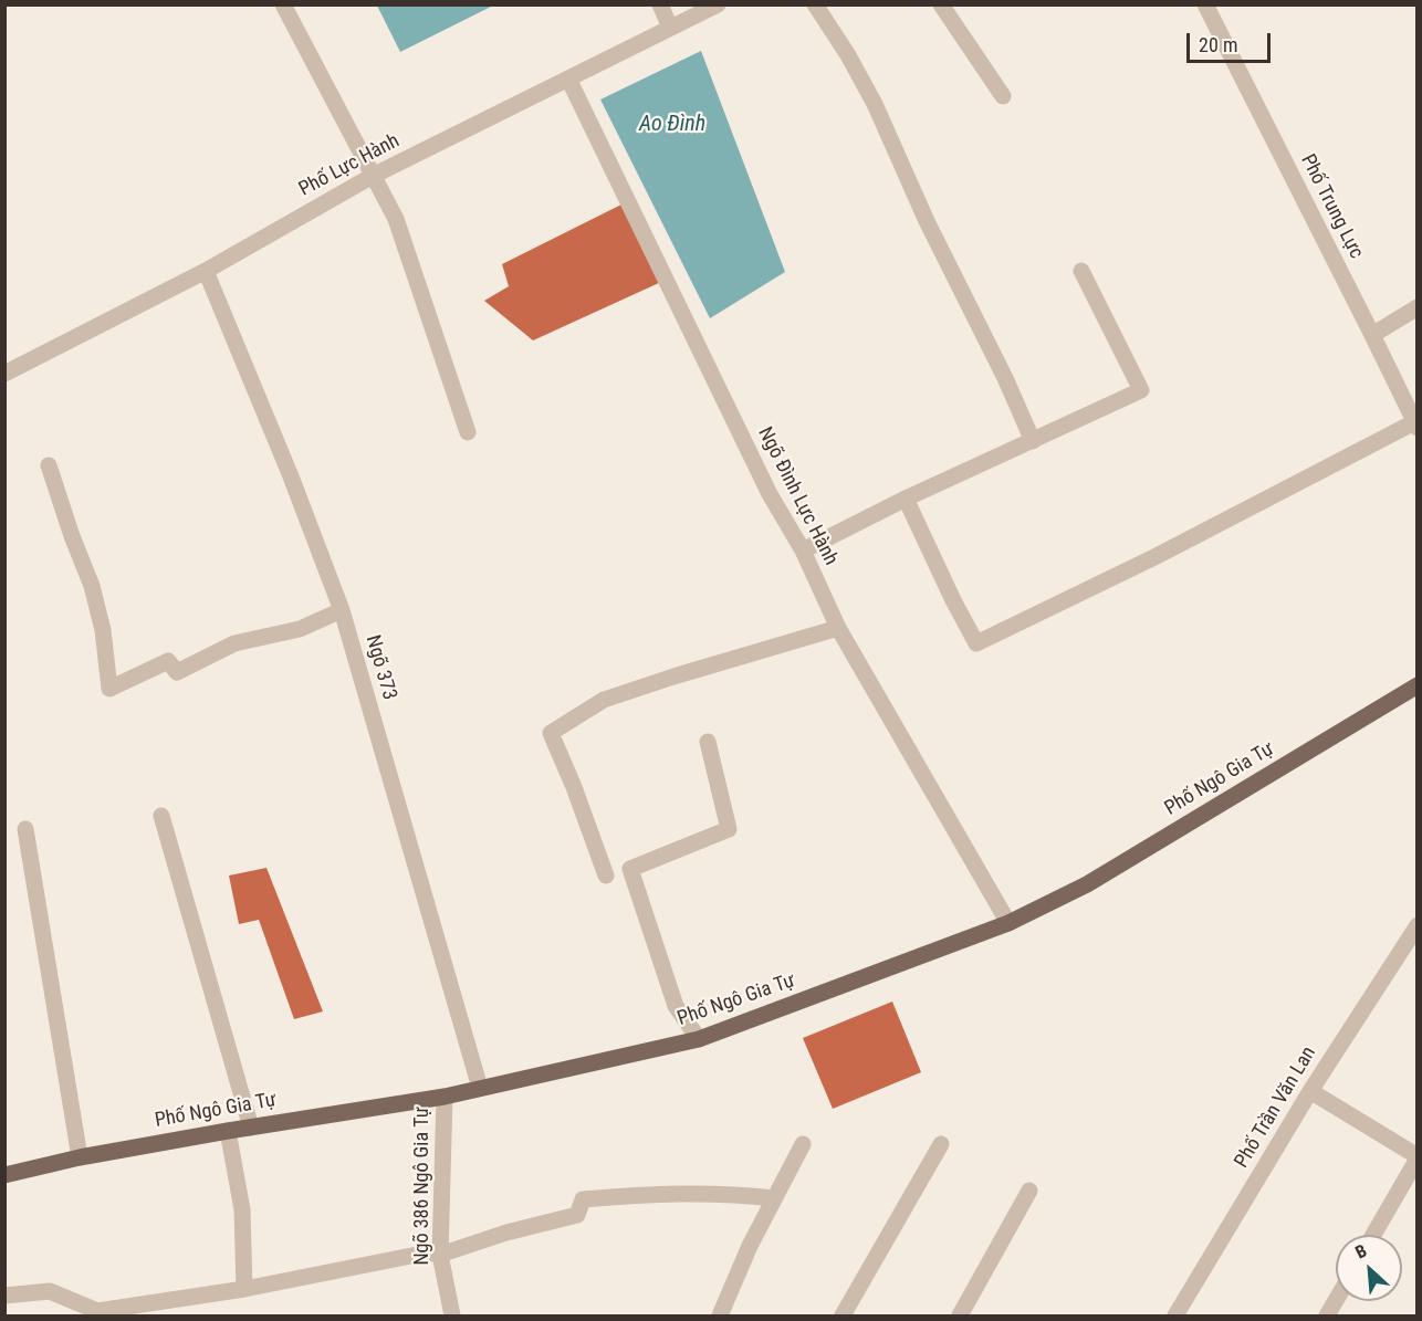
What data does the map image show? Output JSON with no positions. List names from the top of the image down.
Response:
{
  "streets": {
    "main road": ["Phố Ngô Gia Tự"],
    "street": [
      "Phố Lực Hành",
      "Phố Trung Lực",
      "Ngõ Đình Lực Hành",
      "Ngõ 373",
      "Phố Trần Văn Lan",
      "Ngõ 386 Ngô Gia Tự"
    ]
  },
  "crossings": [
    ["Phố Lực Hành", "Ngõ Đình Lực Hành"],
    ["Phố Lực Hành", "Ngõ 373"],
    ["Ngõ Đình Lực Hành", "Phố Ngô Gia Tự"],
    ["Ngõ 373", "Phố Ngô Gia Tự"],
    ["Phố Ngô Gia Tự", "Ngõ 386 Ngô Gia Tự"]
  ],
  "water": ["Ao Đình"],
  "scale_bar": "20 m",
  "north": "top left"
}
